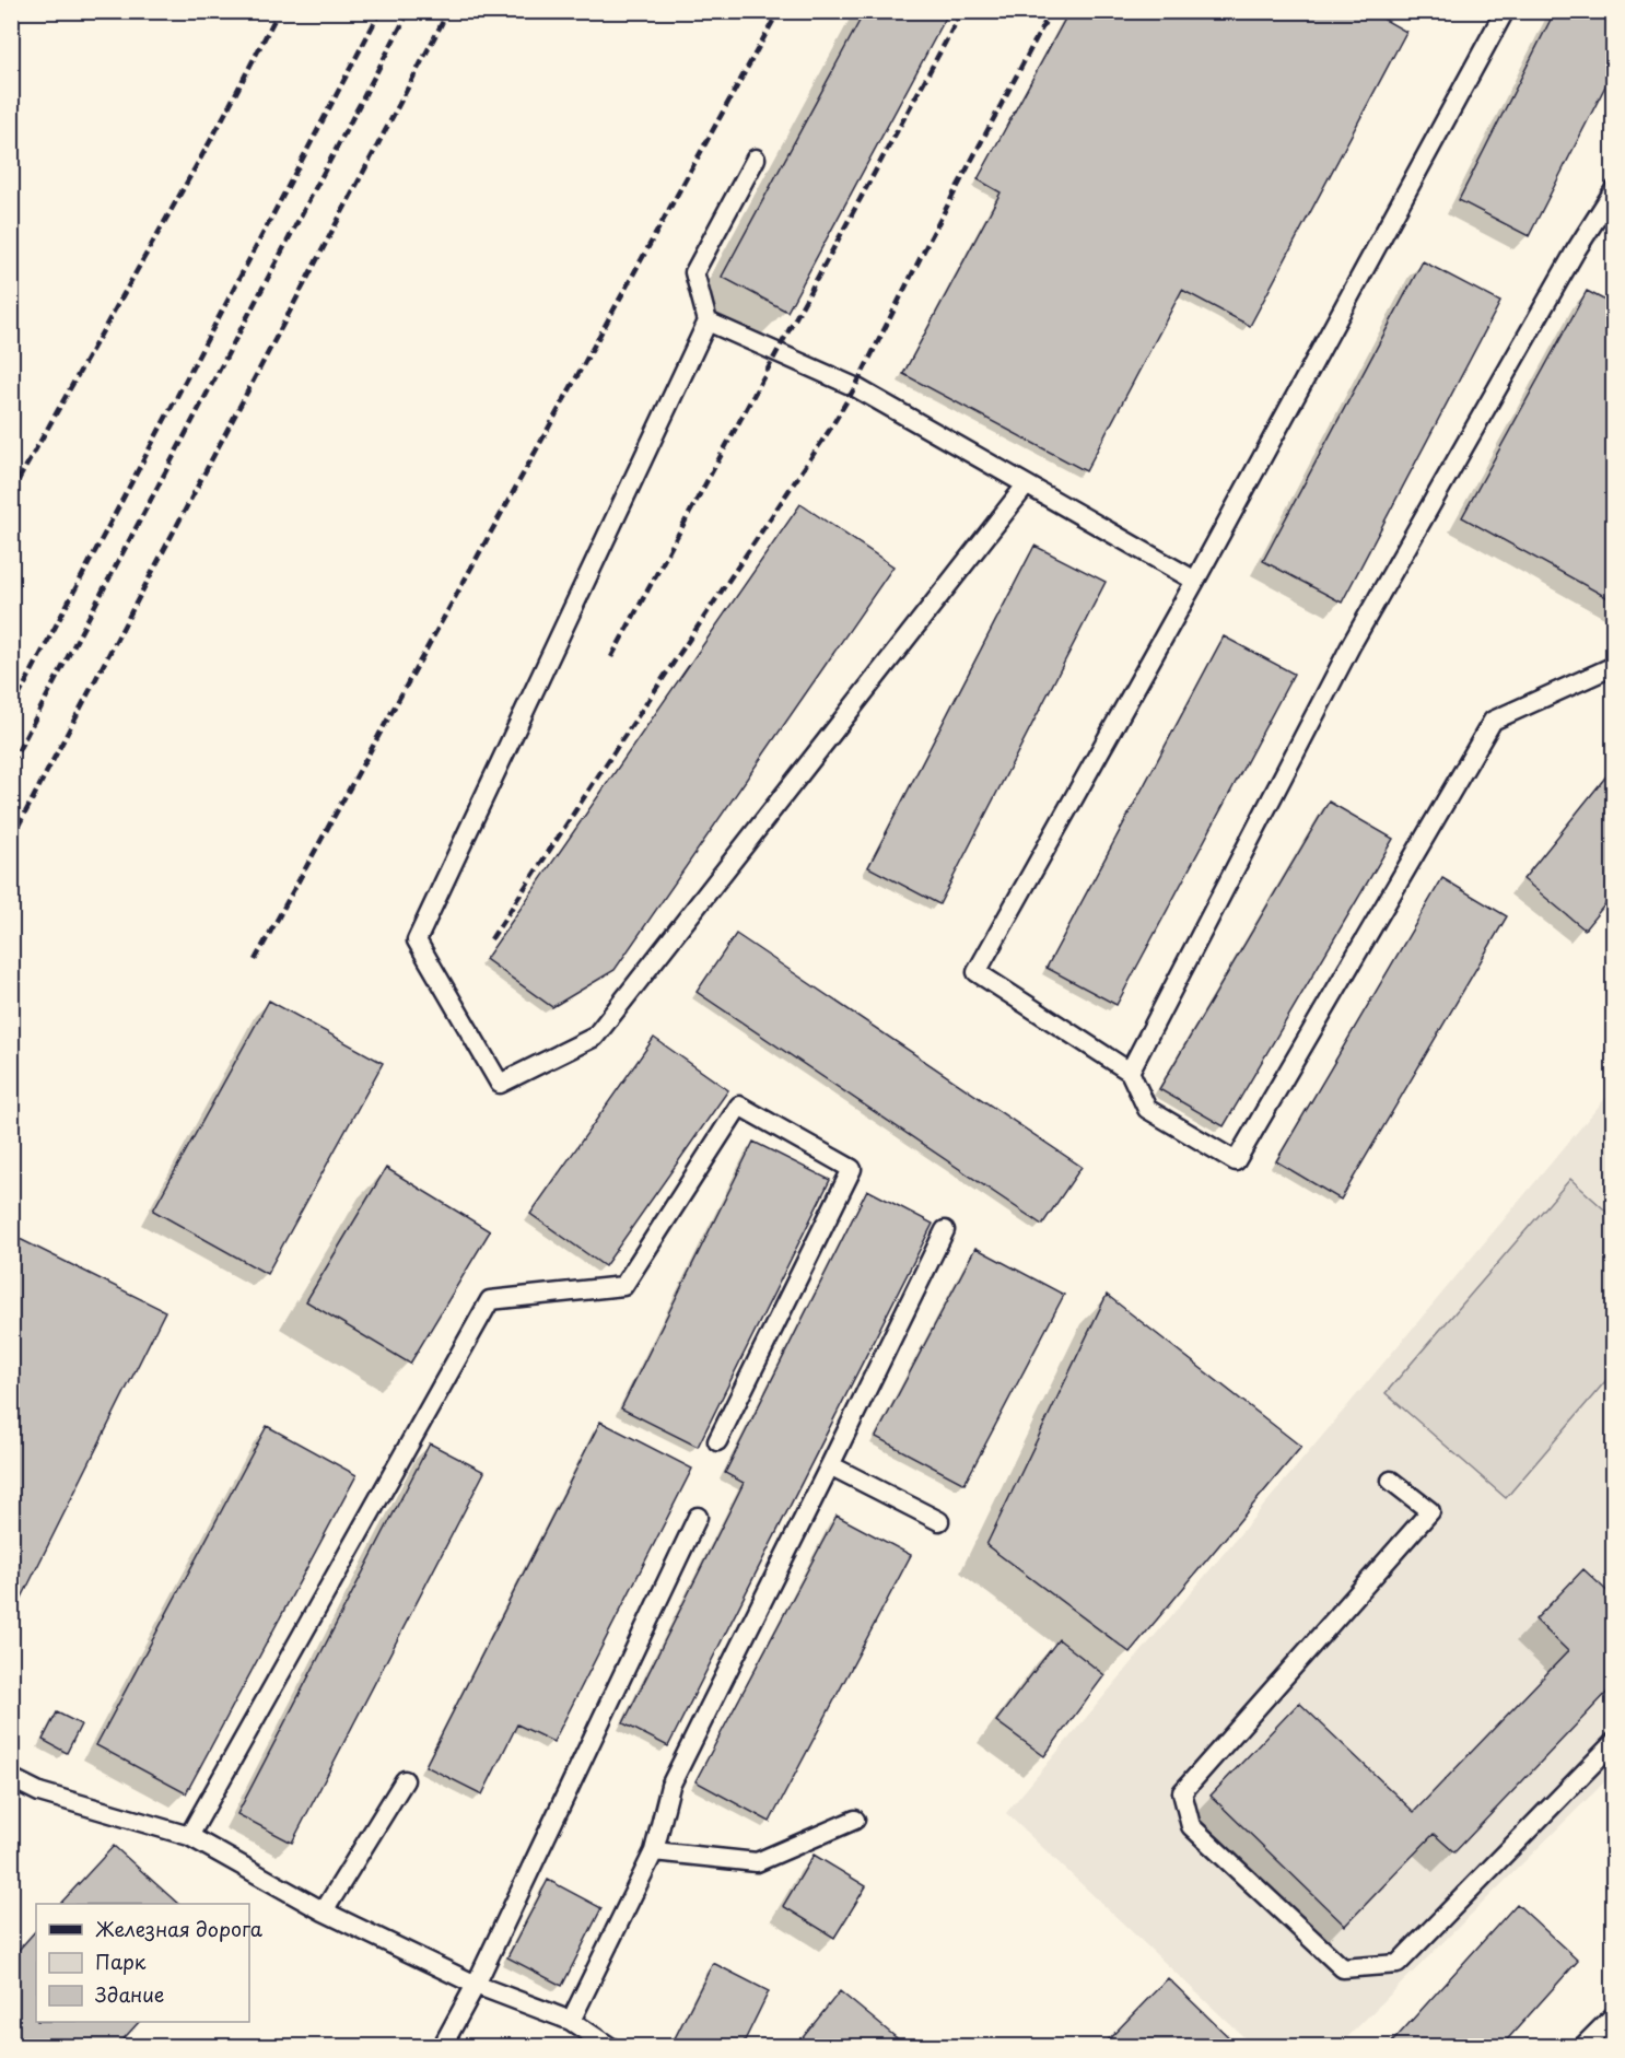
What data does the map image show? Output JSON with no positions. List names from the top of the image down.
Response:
{
  "legend": ["Железная дорога", "Парк", "Здание"]
}
